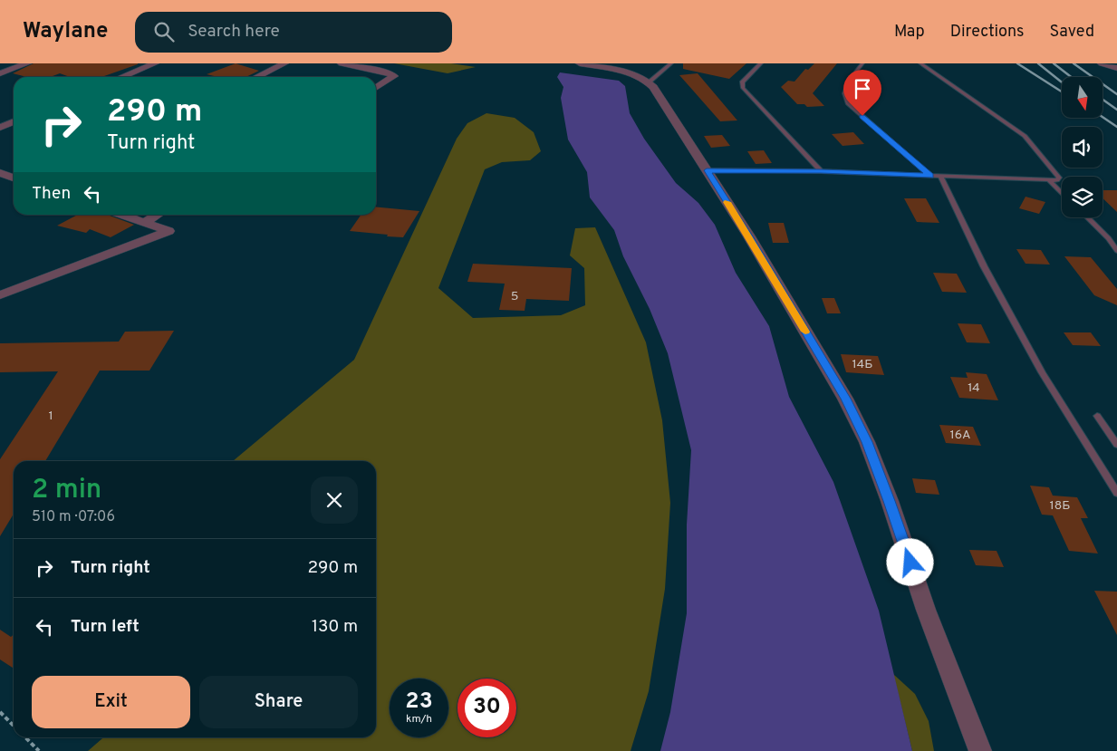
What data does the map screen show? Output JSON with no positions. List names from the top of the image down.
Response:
{
  "house_numbers": [
    "5",
    "14Б",
    "14",
    "1",
    "16А",
    "18Б"
  ],
  "north": "bottom",
  "page": {
    "header": "Waylane",
    "search": "Search here",
    "nav": ["Map", "Directions", "Saved"],
    "turn": ["290 m", "Turn right"],
    "then": "Then",
    "heading": ["2 min", "510 m · 07:06"],
    "list": [
      {
        "name": "Turn right",
        "value": "290 m"
      },
      {
        "name": "Turn left",
        "value": "130 m"
      }
    ],
    "buttons": ["Exit", "Share"],
    "speed": "23 km/h",
    "limit": "30"
  }
}
